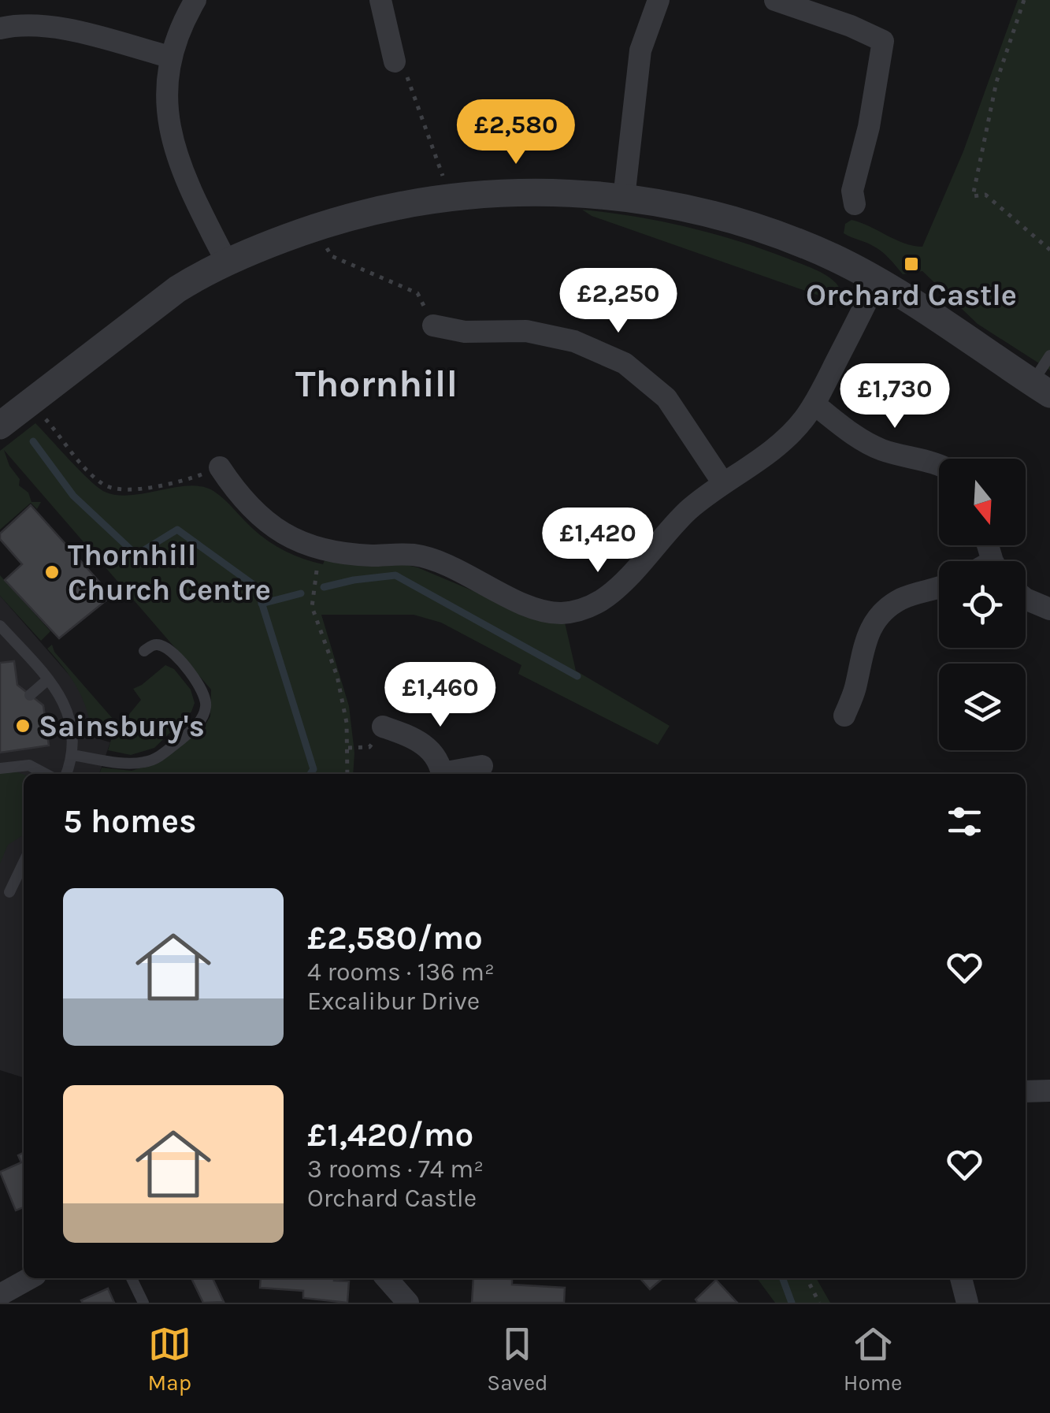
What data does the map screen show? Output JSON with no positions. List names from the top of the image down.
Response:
{
  "districts": ["Thornhill"],
  "places": {
    "transit": ["Orchard Castle"],
    "other": ["Thornhill Church Centre", "Sainsbury's"]
  },
  "north": "bottom",
  "page": {
    "price": [
      "£2,580",
      "£2,250",
      "£1,730",
      "£1,420",
      "£1,460"
    ],
    "heading": "5 homes",
    "list": [
      {
        "name": "£2,580/mo",
        "note": "4 rooms · 136 m² · Excalibur Drive"
      },
      {
        "name": "£1,420/mo",
        "note": "3 rooms · 74 m² · Orchard Castle"
      }
    ],
    "tabs": ["Map", "Saved", "Home"]
  }
}
